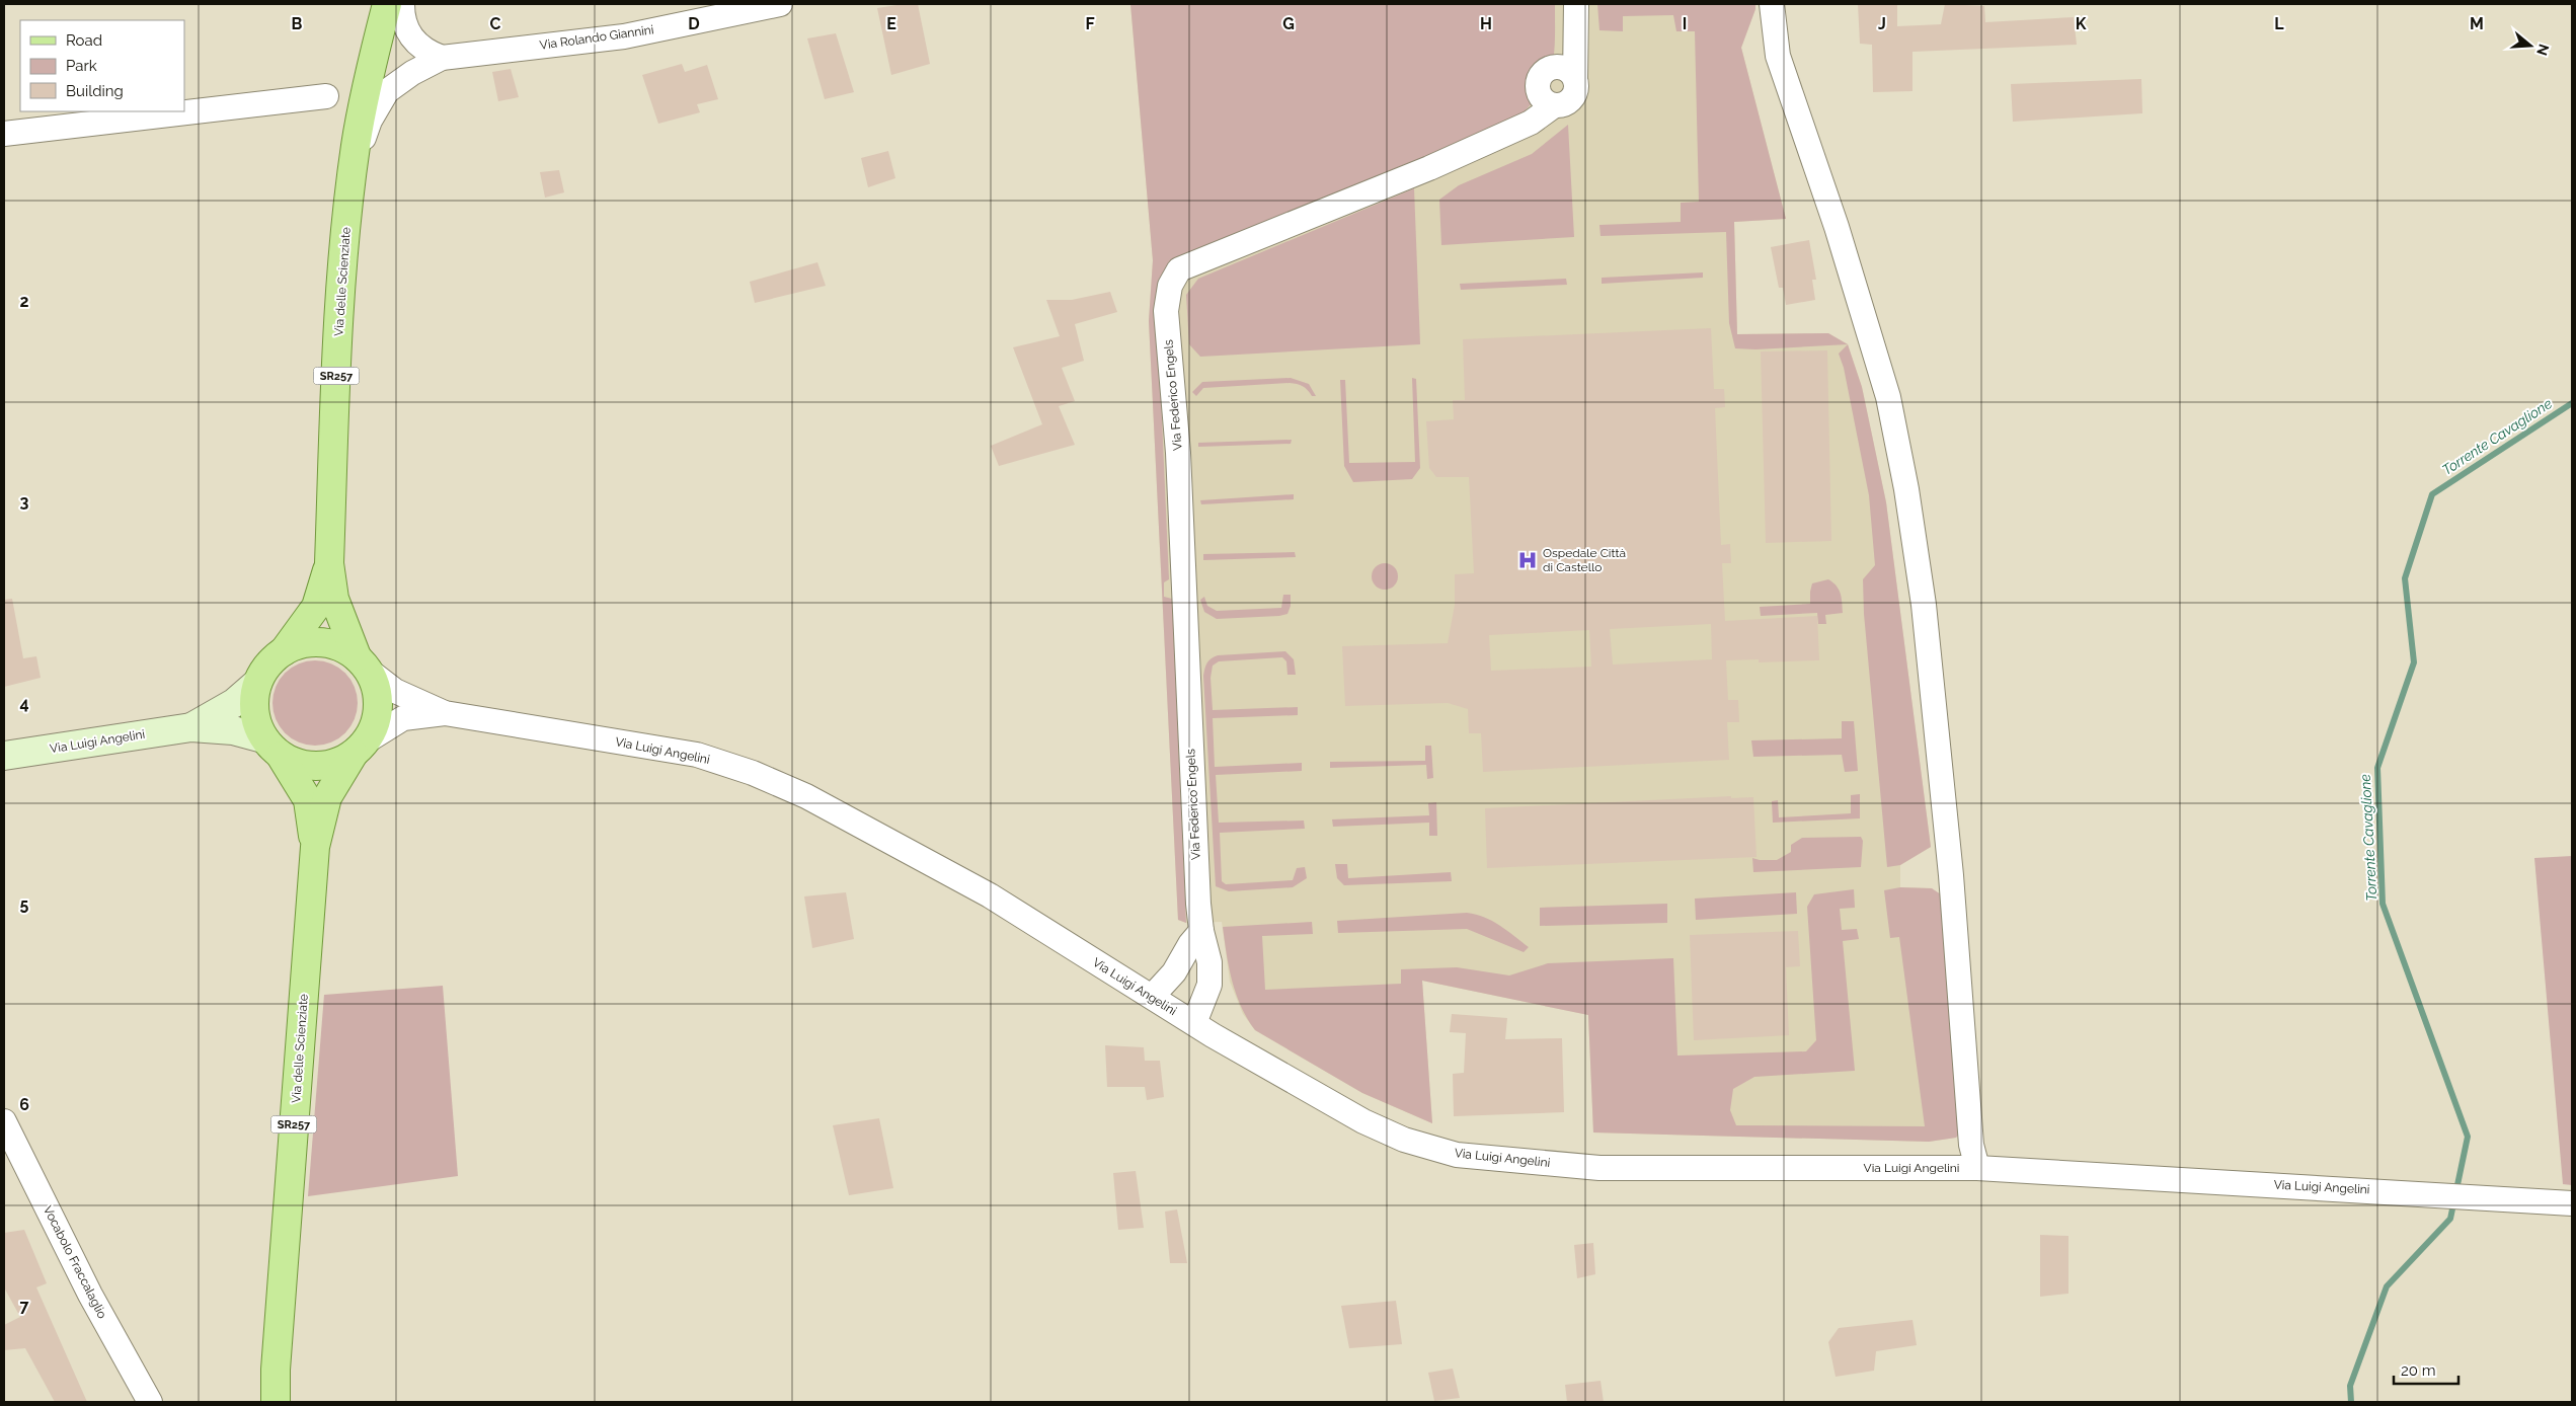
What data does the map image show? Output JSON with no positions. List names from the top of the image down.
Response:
{
  "streets": {
    "main road": ["Via delle Scienziate", "SR257", "Via Luigi Angelini"],
    "street": ["Via Rolando Giannini", "Via Federico Engels", "Vocabolo Fraccalaglio"]
  },
  "crossings": [
    ["Via Rolando Giannini", "Via delle Scienziate"],
    ["Via delle Scienziate", "SR257"],
    ["Via delle Scienziate", "Via Luigi Angelini"],
    ["SR257", "Via Luigi Angelini"],
    ["Via Federico Engels", "Via Luigi Angelini"]
  ],
  "water": ["Torrente Cavaglione"],
  "places": {
    "hospital": ["Ospedale Città di Castello"]
  },
  "legend": ["Road", "Park", "Building"],
  "scale_bar": "20 m",
  "north": "right",
  "grid": {
    "columns": [
      "B",
      "C",
      "D",
      "E",
      "F",
      "G",
      "H",
      "I",
      "J",
      "K",
      "L",
      "M"
    ],
    "rows": [
      "2",
      "3",
      "4",
      "5",
      "6",
      "7"
    ]
  }
}
